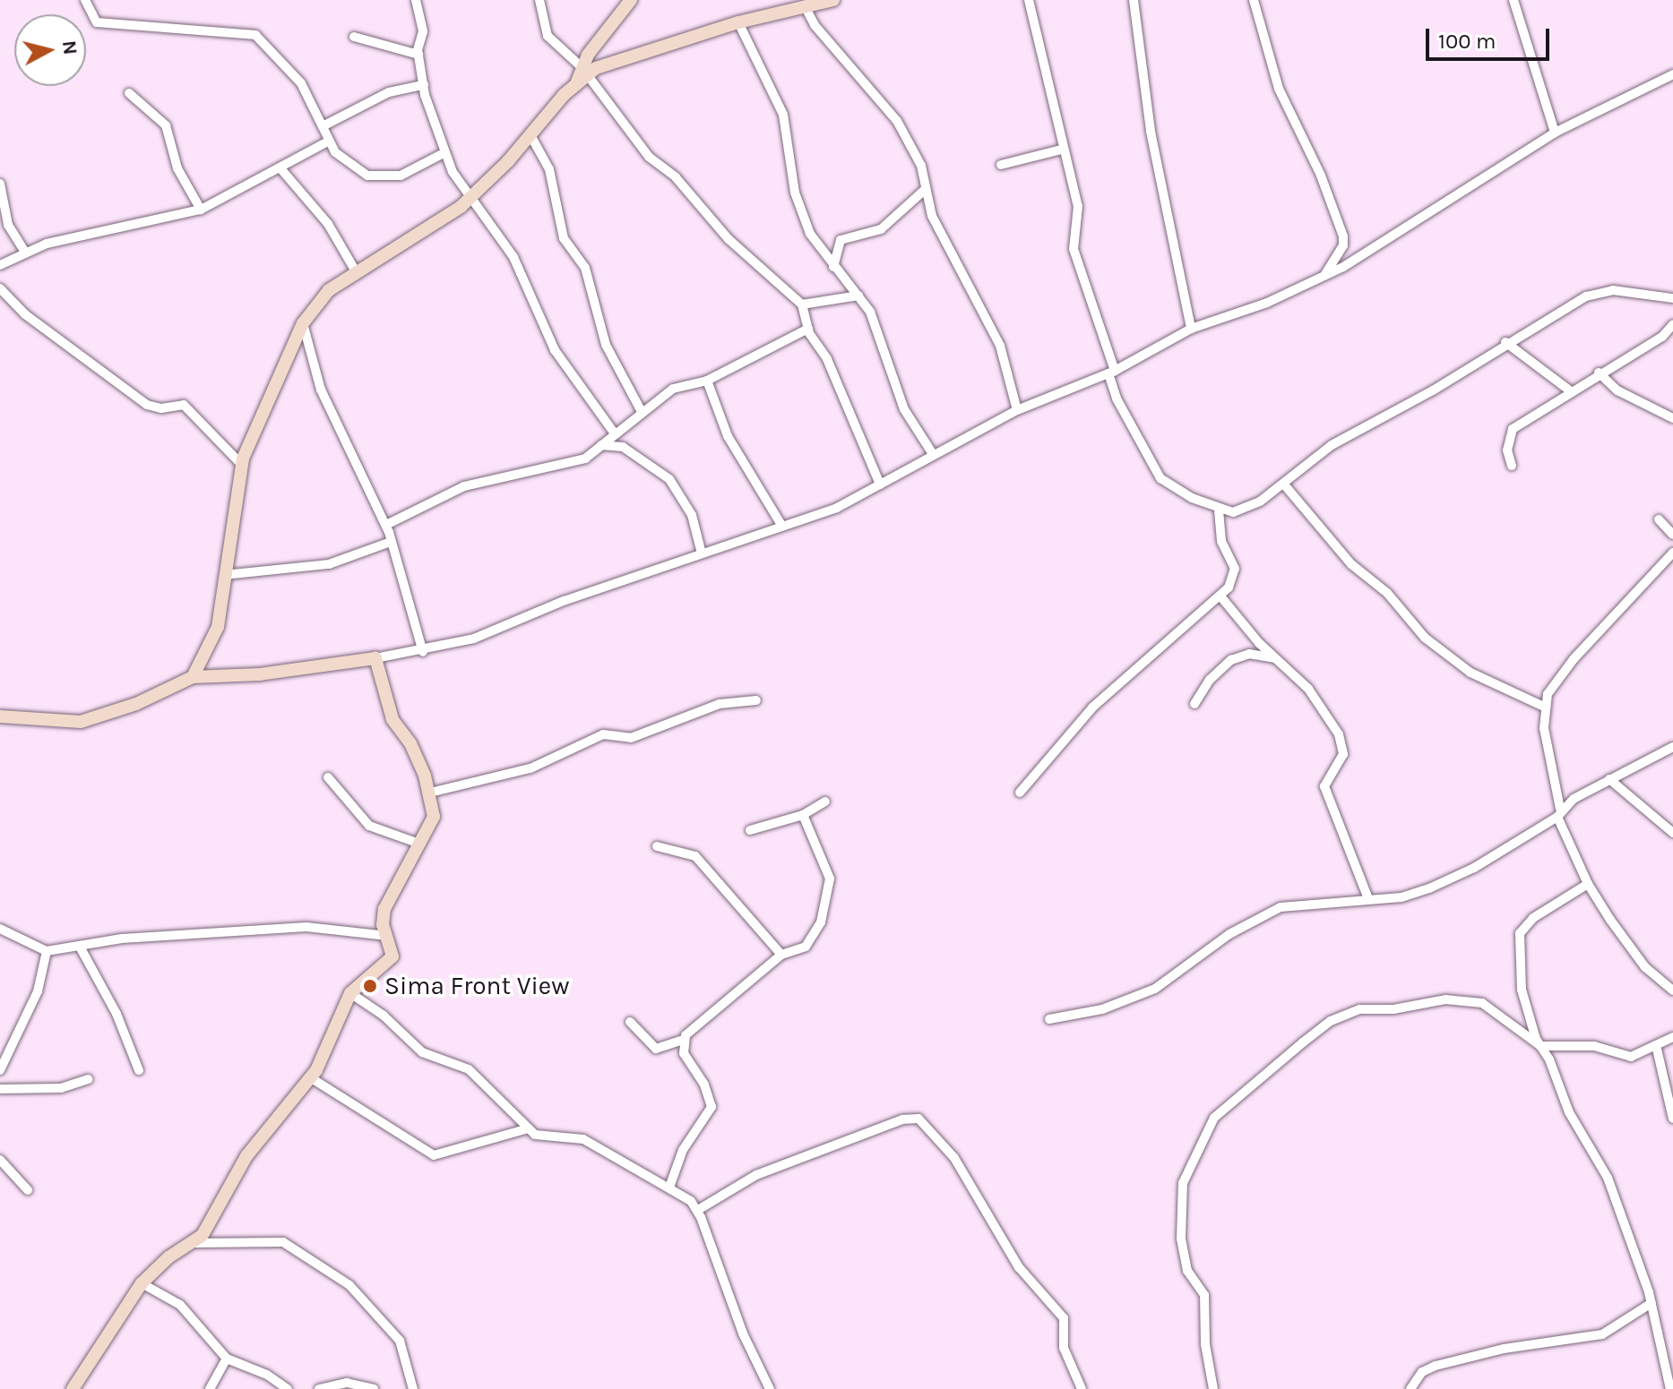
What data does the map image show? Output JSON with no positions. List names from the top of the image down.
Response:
{
  "places": ["Sima Front View"],
  "scale_bar": "100 m",
  "north": "right"
}
